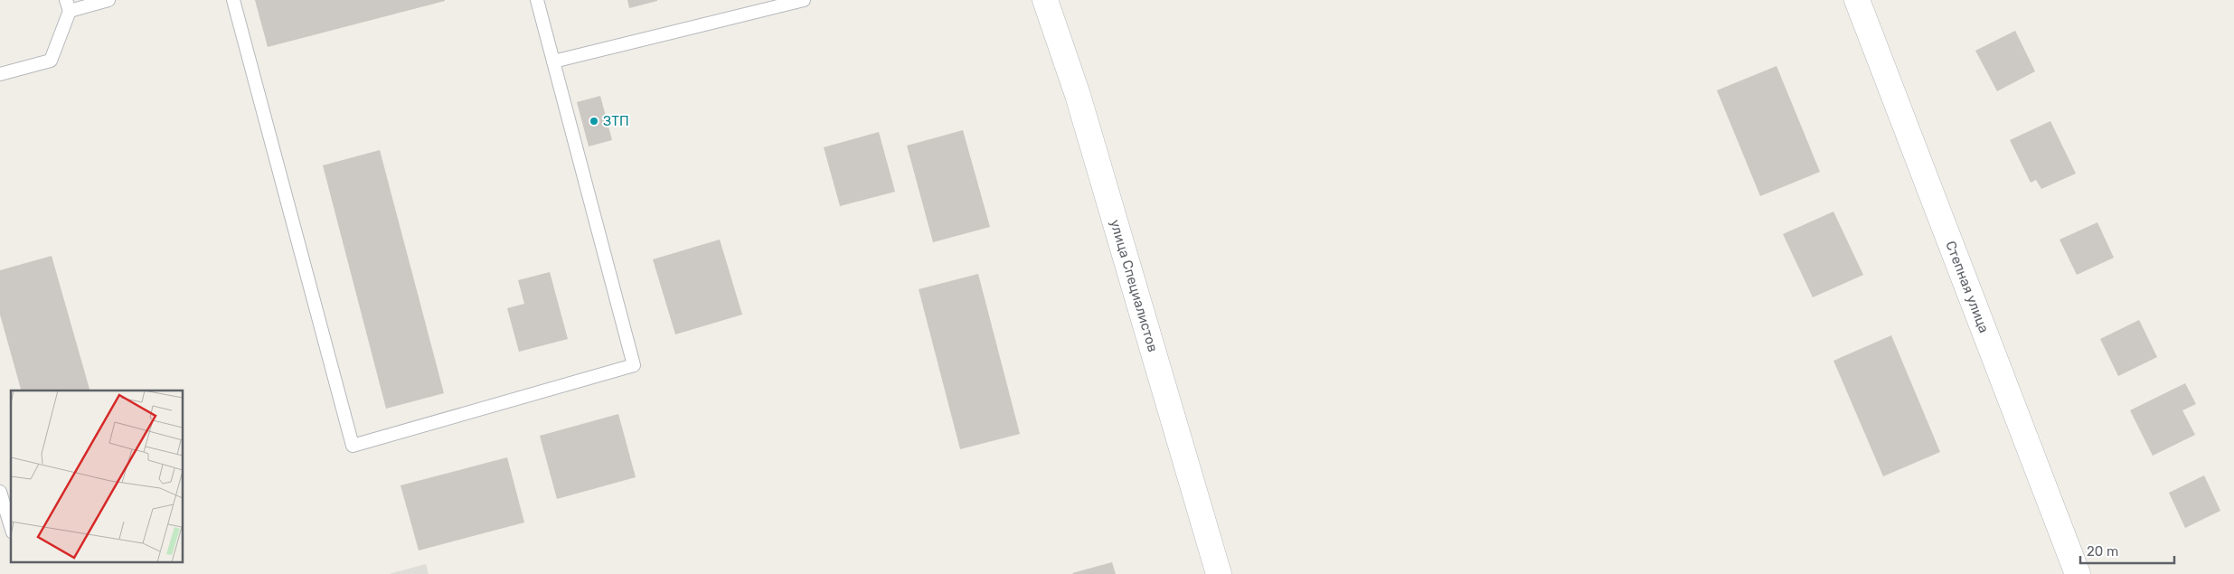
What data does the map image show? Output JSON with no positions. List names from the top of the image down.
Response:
{
  "streets": {
    "street": ["улица Специалистов", "Степная улица"]
  },
  "places": ["ЗТП"],
  "scale_bar": "20 m"
}
